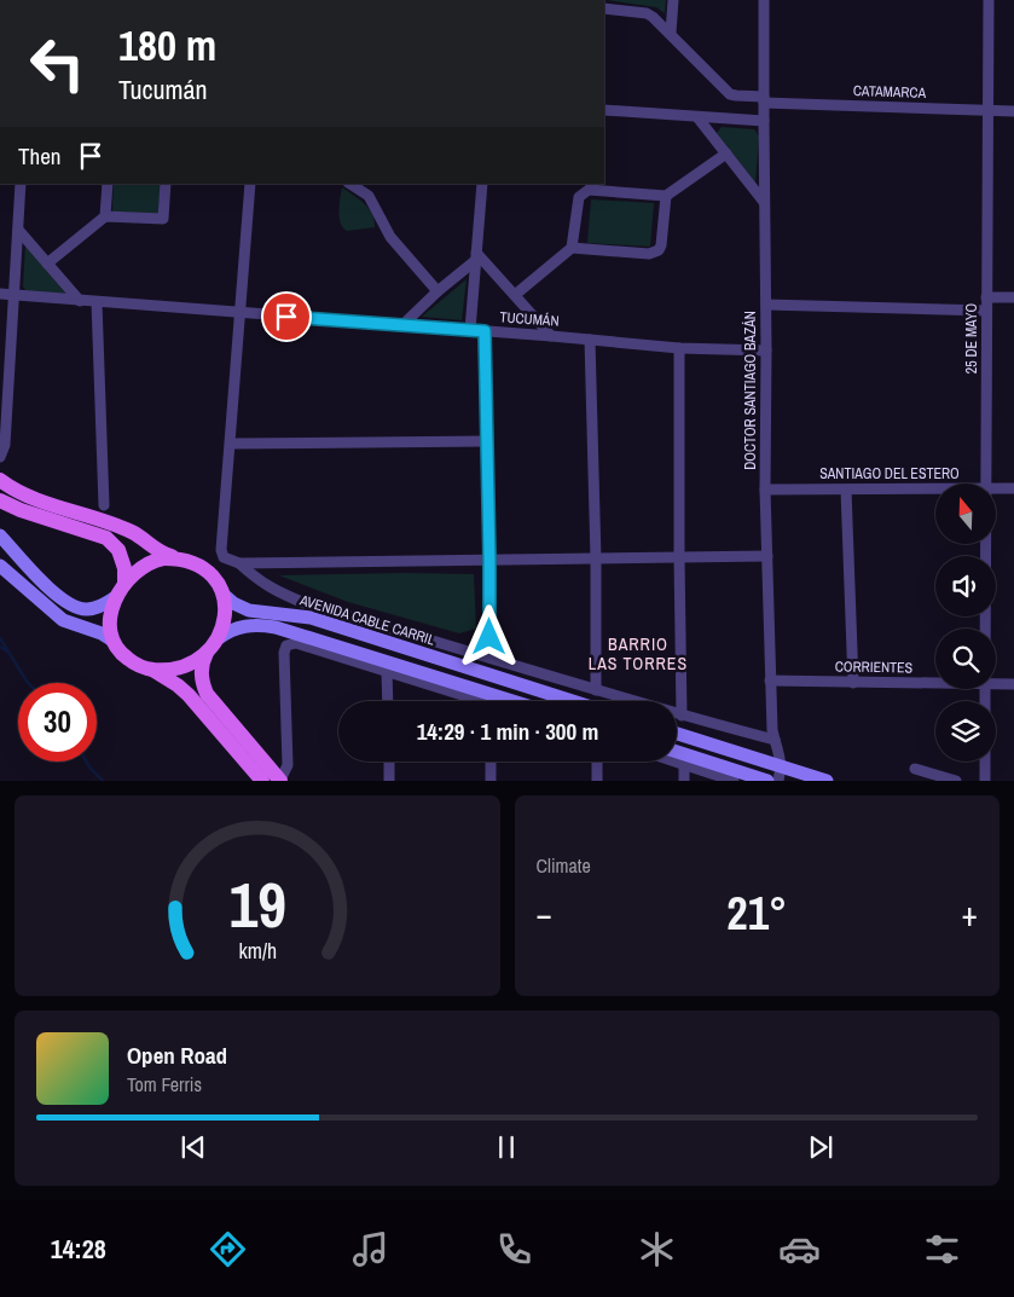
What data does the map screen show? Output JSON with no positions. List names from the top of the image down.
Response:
{
  "streets": {
    "main road": ["AVENIDA CABLE CARRIL"],
    "street": [
      "CATAMARCA",
      "TUCUMÁN",
      "25 DE MAYO",
      "DOCTOR SANTIAGO BAZÁN",
      "SANTIAGO DEL ESTERO",
      "CORRIENTES"
    ]
  },
  "crossings": [
    ["CATAMARCA", "25 DE MAYO"],
    ["CATAMARCA", "DOCTOR SANTIAGO BAZÁN"],
    ["TUCUMÁN", "DOCTOR SANTIAGO BAZÁN"],
    ["DOCTOR SANTIAGO BAZÁN", "SANTIAGO DEL ESTERO"],
    ["DOCTOR SANTIAGO BAZÁN", "CORRIENTES"]
  ],
  "districts": ["BARRIO LAS TORRES"],
  "north": "top",
  "page": {
    "turn": ["180 m", "Tucumán"],
    "then": "Then",
    "limit": "30",
    "trip": "14:29 · 1 min · 300 m",
    "tile": "Climate",
    "heat": ["−", "21°", "+"],
    "song": ["Open Road", "Tom Ferris"],
    "tabs": "14:28",
    "gauge": ["19", "km/h"]
  }
}
